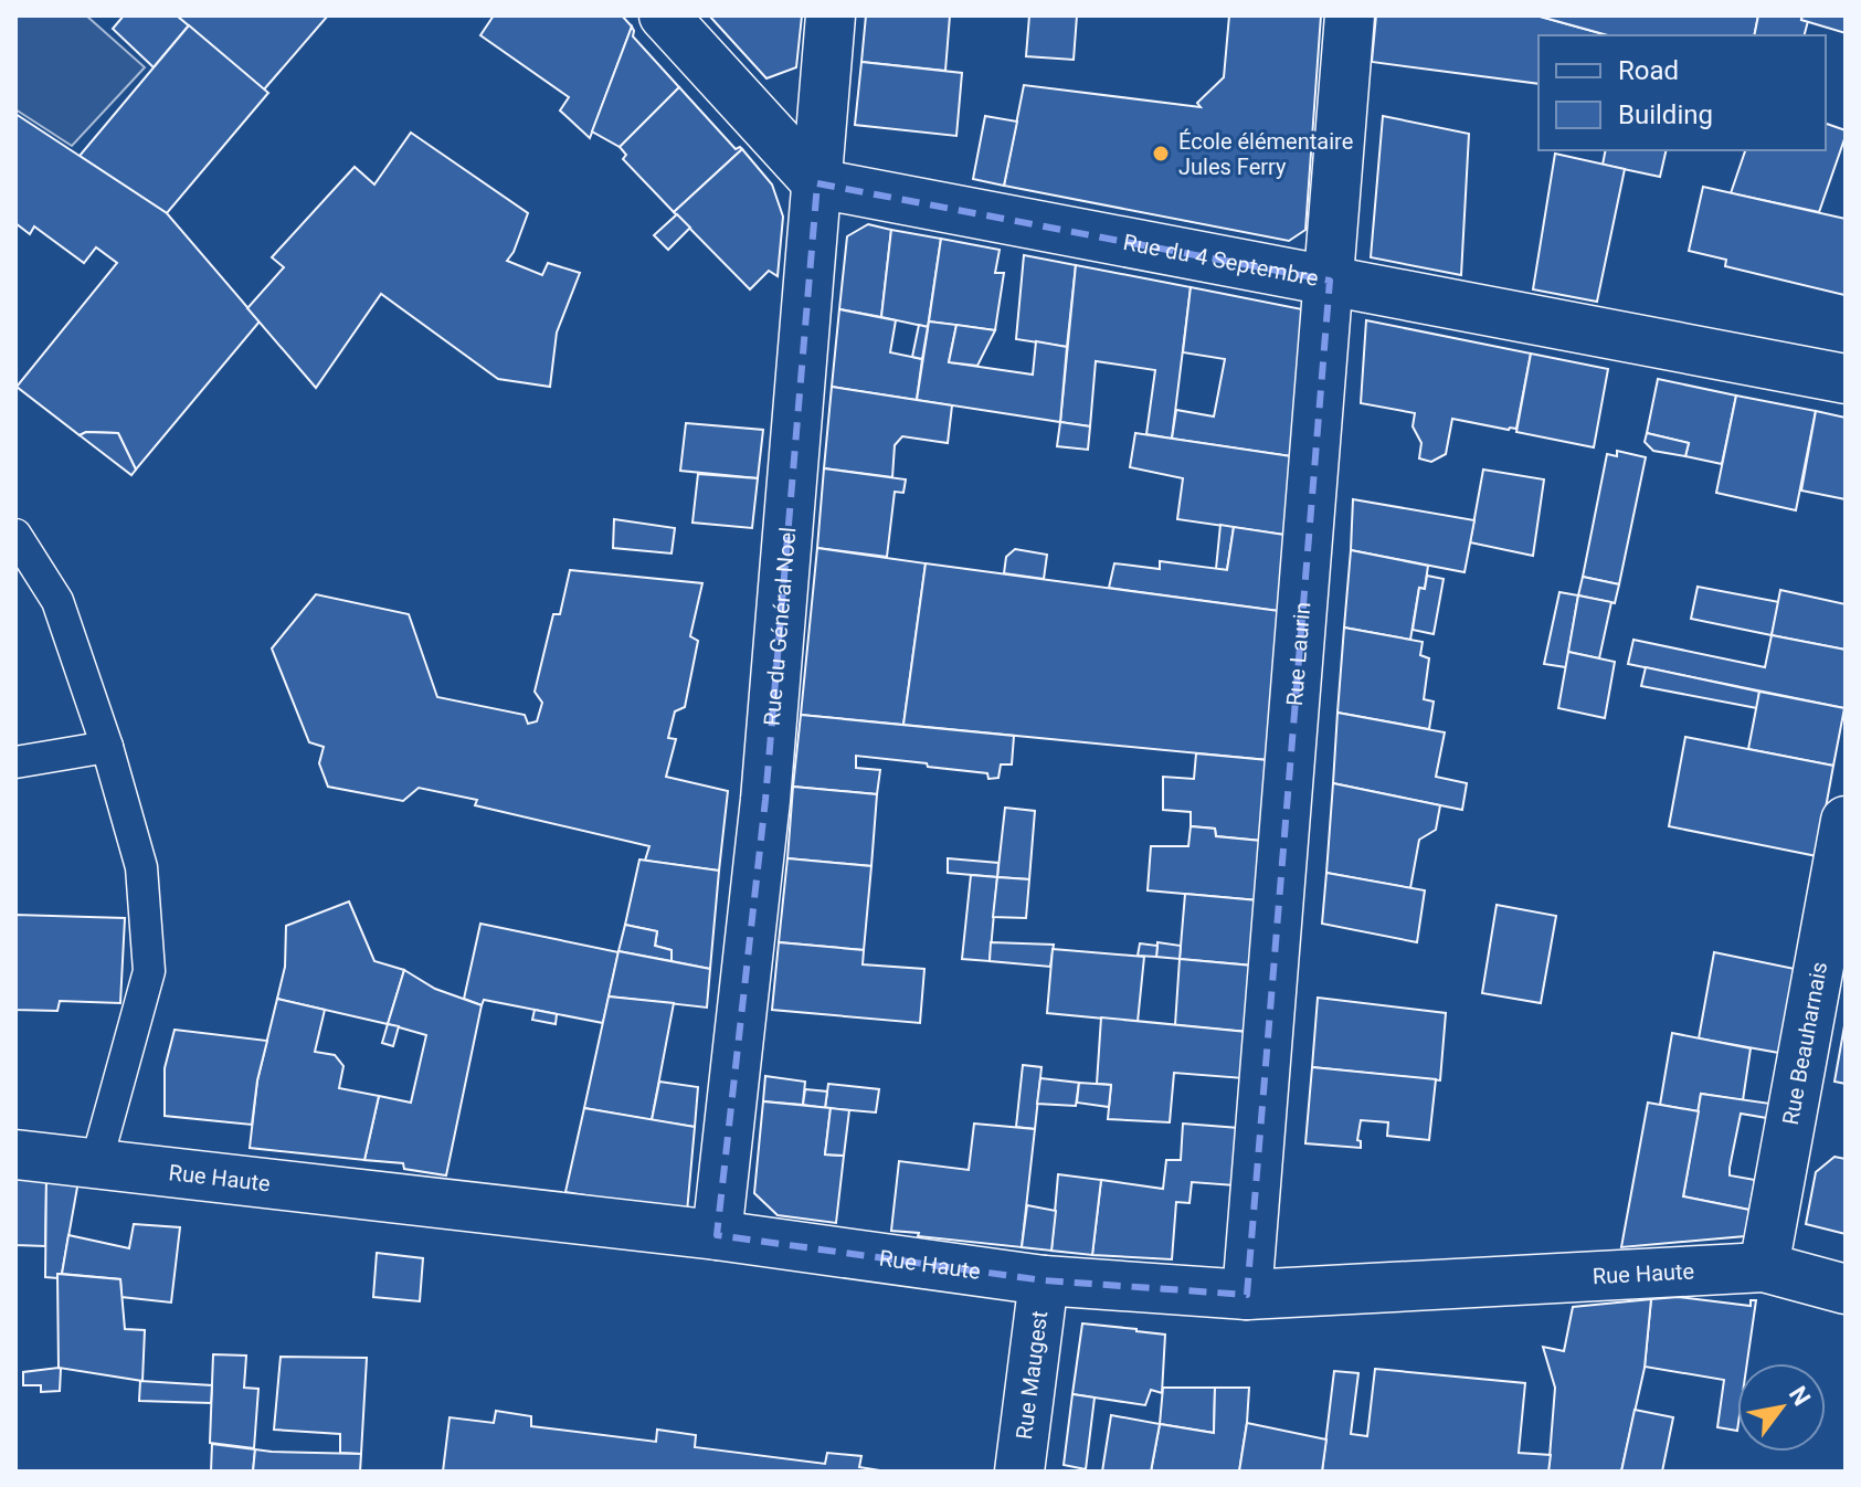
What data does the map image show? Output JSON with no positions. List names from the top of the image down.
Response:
{
  "streets": {
    "street": [
      "Rue du 4 Septembre",
      "Rue du Général Noel",
      "Rue Laurin",
      "Rue Beauharnais",
      "Rue Haute",
      "Rue Maugest"
    ]
  },
  "crossings": [
    ["Rue du 4 Septembre", "Rue du Général Noel"],
    ["Rue du 4 Septembre", "Rue Laurin"],
    ["Rue du Général Noel", "Rue Haute"],
    ["Rue Laurin", "Rue Haute"],
    ["Rue Beauharnais", "Rue Haute"],
    ["Rue Haute", "Rue Maugest"]
  ],
  "places": ["École élémentaire Jules Ferry"],
  "legend": ["Road", "Building"],
  "north": "top right"
}
